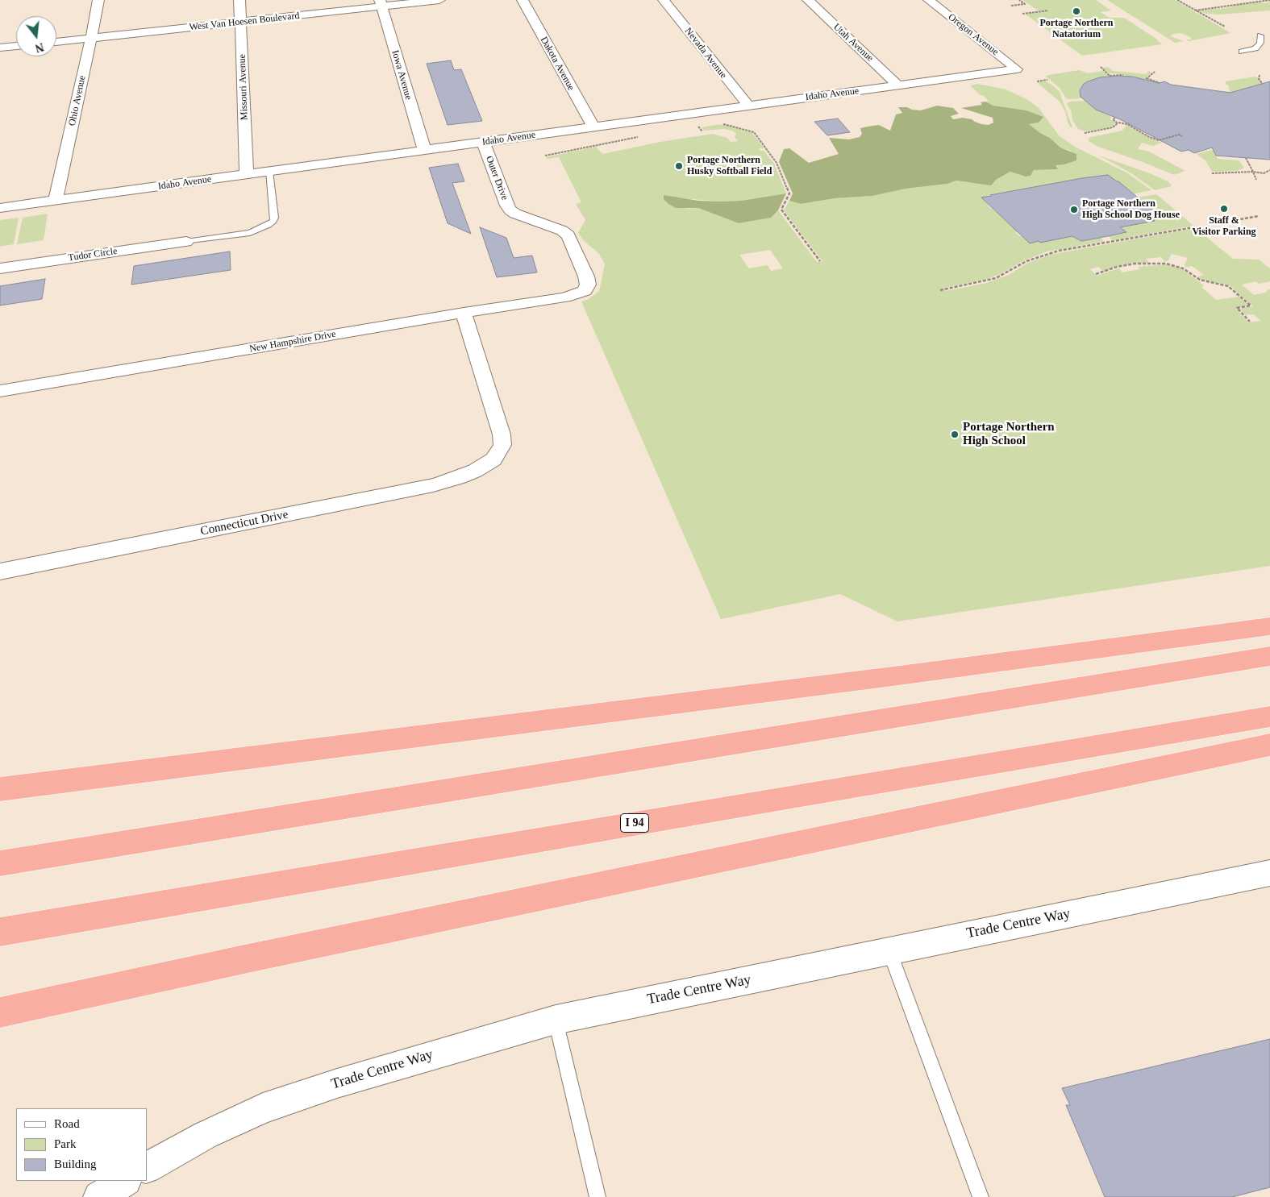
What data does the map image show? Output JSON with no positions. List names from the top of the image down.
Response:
{
  "streets": {
    "highway": ["I 94"],
    "street": [
      "West Van Hoesen Boulevard",
      "Oregon Avenue",
      "Utah Avenue",
      "Nevada Avenue",
      "Dakota Avenue",
      "Iowa Avenue",
      "Missouri Avenue",
      "Idaho Avenue",
      "Ohio Avenue",
      "Outer Drive",
      "Tudor Circle",
      "New Hampshire Drive",
      "Connecticut Drive",
      "Trade Centre Way"
    ]
  },
  "crossings": [
    ["West Van Hoesen Boulevard", "Iowa Avenue"],
    ["West Van Hoesen Boulevard", "Missouri Avenue"],
    ["West Van Hoesen Boulevard", "Ohio Avenue"],
    ["Oregon Avenue", "Idaho Avenue"],
    ["Utah Avenue", "Idaho Avenue"],
    ["Nevada Avenue", "Idaho Avenue"],
    ["Dakota Avenue", "Idaho Avenue"],
    ["Iowa Avenue", "Idaho Avenue"],
    ["Missouri Avenue", "Idaho Avenue"],
    ["Idaho Avenue", "Ohio Avenue"],
    ["Idaho Avenue", "Outer Drive"],
    ["Outer Drive", "New Hampshire Drive"],
    ["New Hampshire Drive", "Connecticut Drive"]
  ],
  "places": [
    "Portage Northern Natatorium",
    "Portage Northern Husky Softball Field",
    "Staff & Visitor Parking",
    "Portage Northern High School Dog House",
    "Portage Northern High School"
  ],
  "legend": ["Road", "Park", "Building"],
  "north": "bottom"
}
